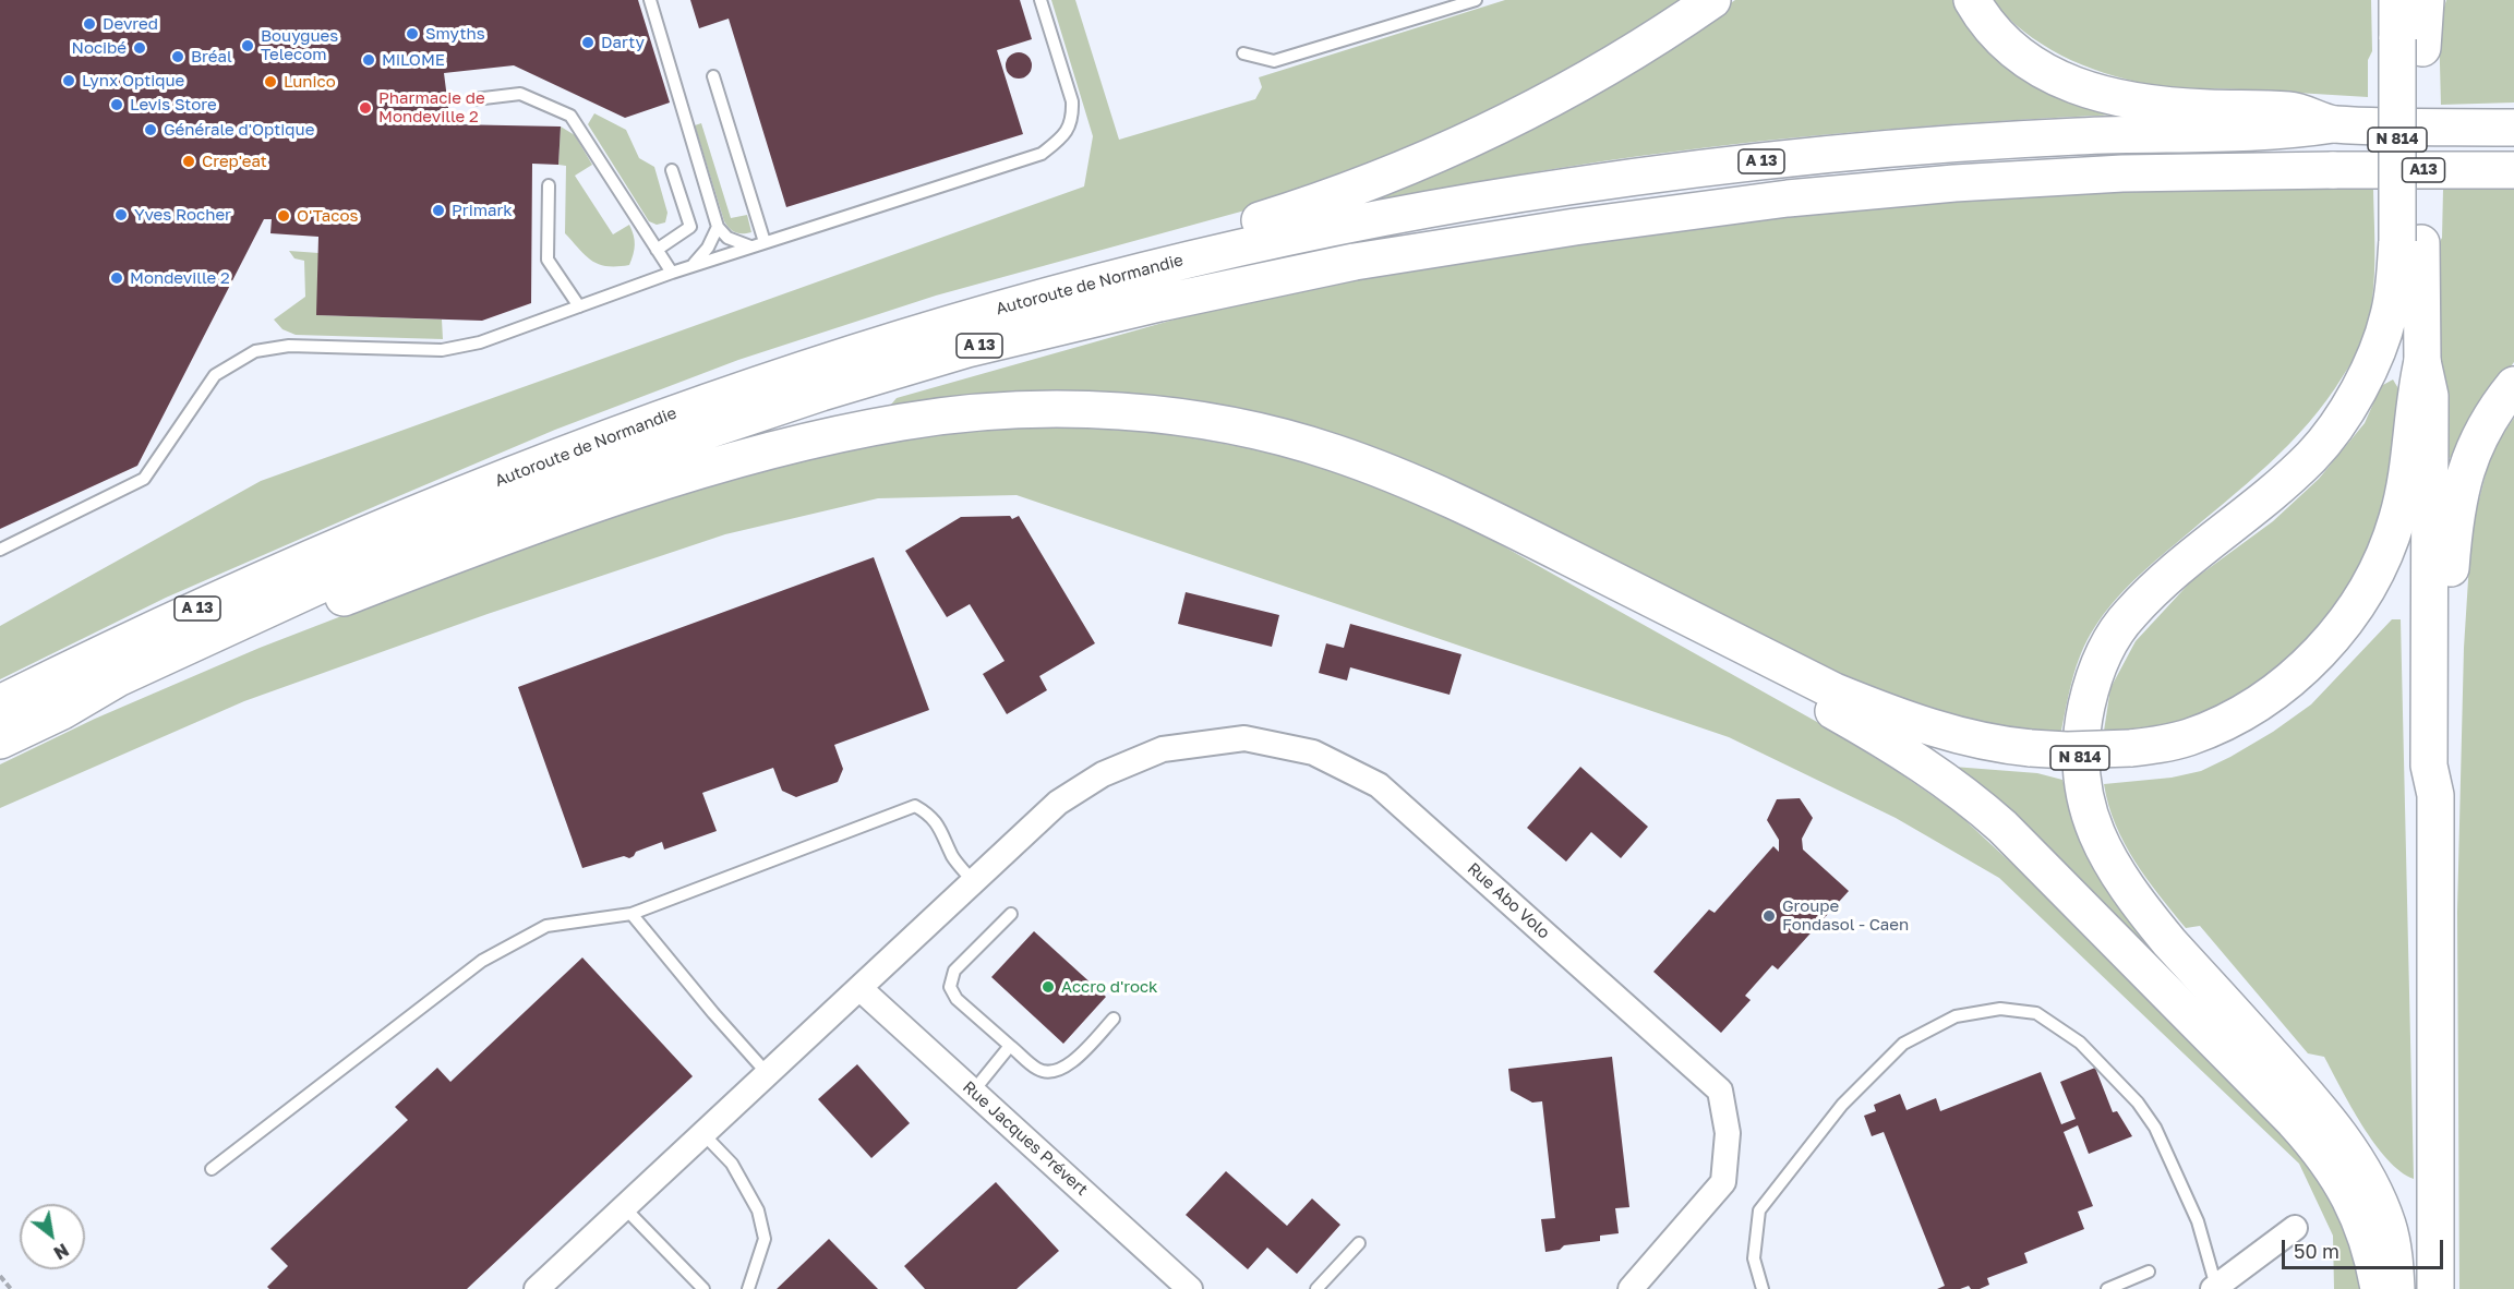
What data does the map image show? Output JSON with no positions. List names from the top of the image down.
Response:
{
  "streets": {
    "highway": [
      "N 814",
      "A 13",
      "A13",
      "Autoroute de Normandie"
    ],
    "street": ["Rue Abo Volo", "Rue Jacques Prévert"]
  },
  "crossings": [
    ["A 13", "A13"],
    ["A 13", "Autoroute de Normandie"],
    ["Rue Abo Volo", "Rue Jacques Prévert"]
  ],
  "places": [
    "Devred",
    "Smyths",
    "Darty",
    "Bouygues Telecom",
    "Nocibé",
    "Bréal",
    "MiLOME",
    "Lynx Optique",
    "Lunico",
    "Levis Store",
    "Pharmacie de Mondeville 2",
    "Générale d'Optique",
    "Crep'eat",
    "Primark",
    "Yves Rocher",
    "O'Tacos",
    "Mondeville 2",
    "Groupe Fondasol - Caen",
    "Accro d'rock"
  ],
  "scale_bar": "50 m",
  "north": "bottom right"
}
